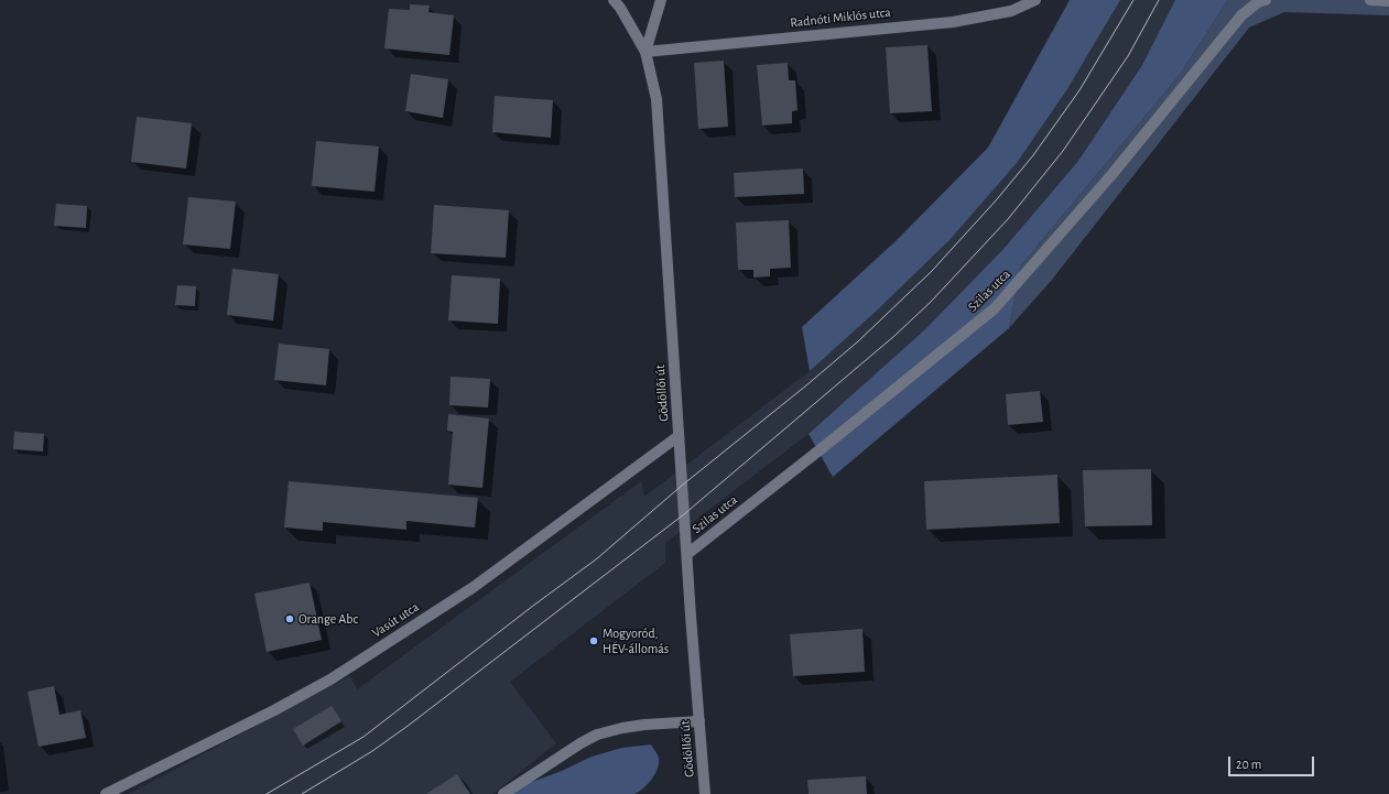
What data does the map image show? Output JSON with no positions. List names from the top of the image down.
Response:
{
  "streets": {
    "street": [
      "Radnóti Miklós utca",
      "Szilas utca",
      "Gödöllői út",
      "Vasút utca"
    ]
  },
  "crossings": [
    ["Radnóti Miklós utca", "Gödöllői út"],
    ["Szilas utca", "Gödöllői út"],
    ["Gödöllői út", "Vasút utca"]
  ],
  "places": ["Orange Abc", "Mogyoród, HÉV-állomás"],
  "scale_bar": "20 m"
}
